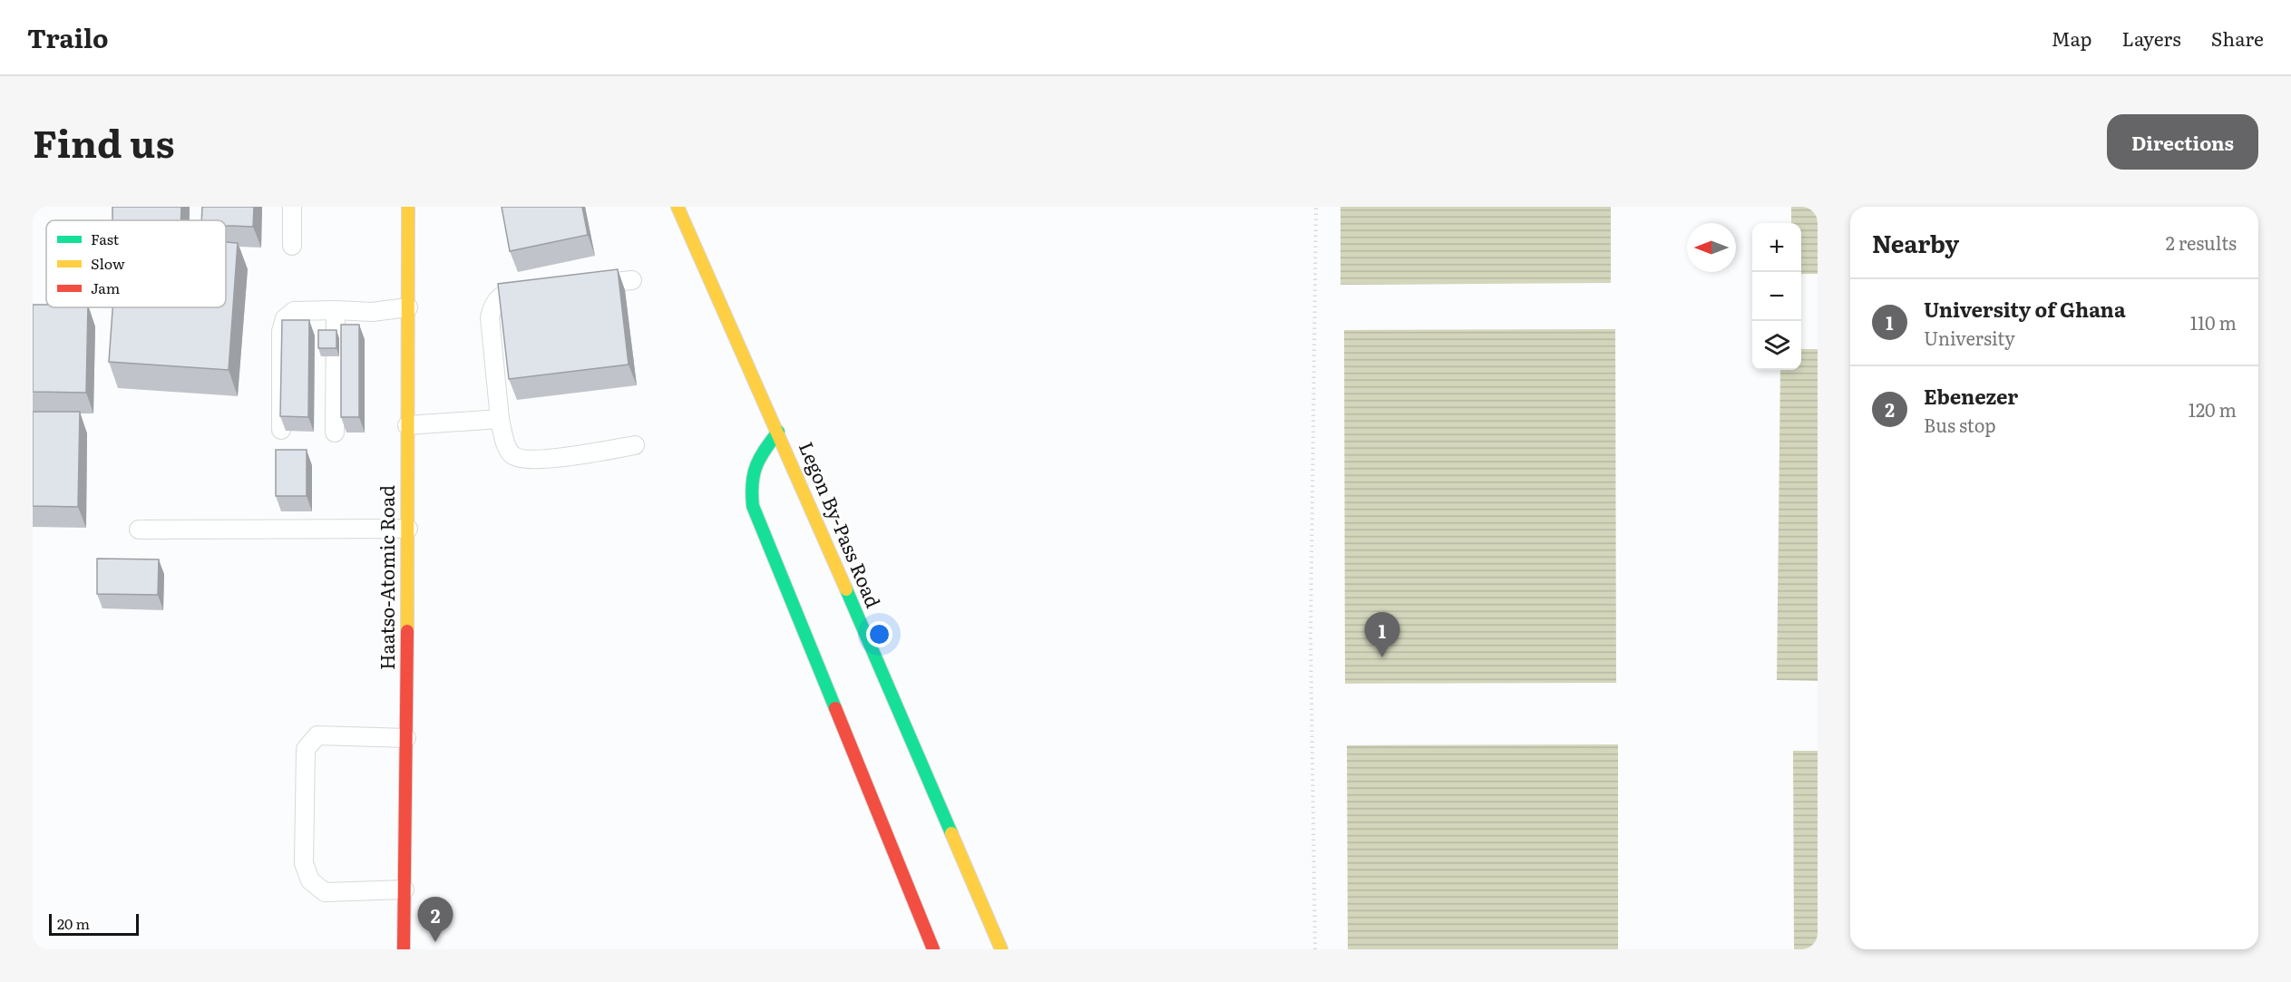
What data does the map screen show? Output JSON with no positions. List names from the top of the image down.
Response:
{
  "streets": {
    "street": ["Legon By-Pass Road", "Haatso-Atomic Road"]
  },
  "legend": ["Fast", "Slow", "Jam"],
  "scale_bar": "20 m",
  "north": "left",
  "page": {
    "header": "Trailo",
    "nav": ["Map", "Layers", "Share"],
    "title": "Find us",
    "buttons": "Directions",
    "heading": ["Nearby", "2 results"],
    "map_buttons": ["+", "−"],
    "list": [
      {
        "mark": "1",
        "name": "University of Ghana",
        "note": "University",
        "value": "110 m"
      },
      {
        "mark": "2",
        "name": "Ebenezer",
        "note": "Bus stop",
        "value": "120 m"
      }
    ],
    "pins": ["1", "2"],
    "scale": "20 m"
  }
}
